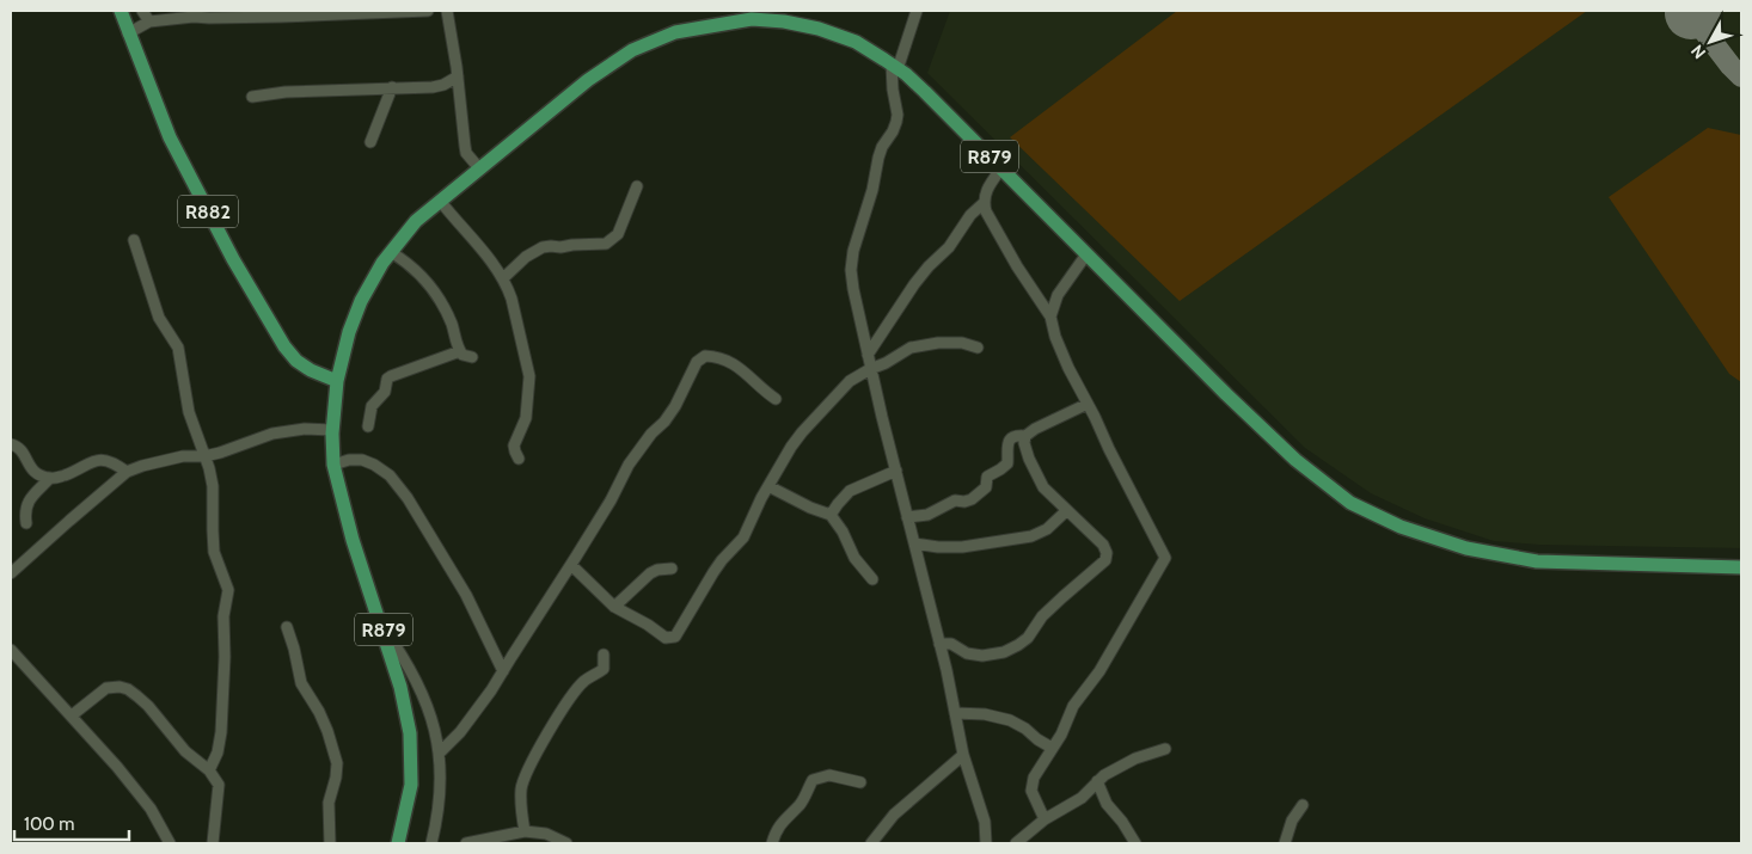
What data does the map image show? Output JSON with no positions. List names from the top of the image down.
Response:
{
  "streets": {
    "main road": ["R879", "R882"]
  },
  "crossings": [
    ["R879", "R882"]
  ],
  "scale_bar": "100 m",
  "north": "bottom left"
}
